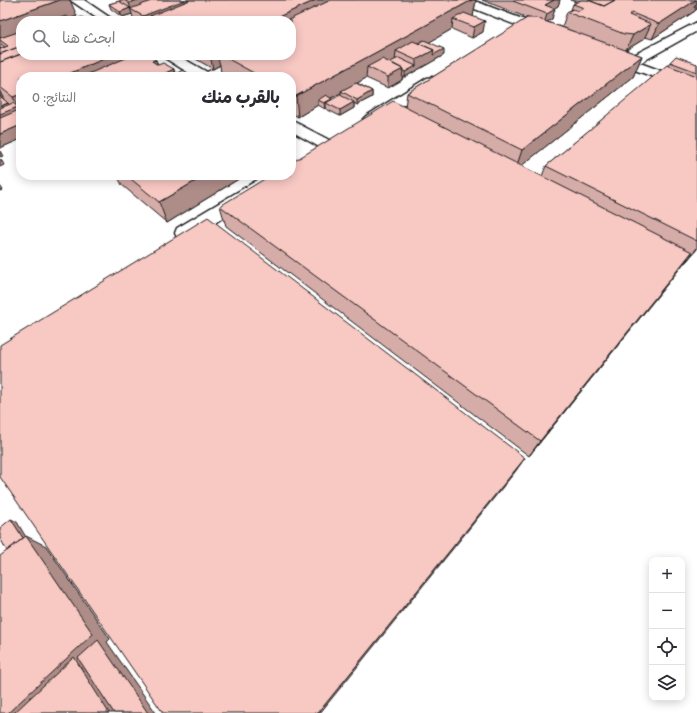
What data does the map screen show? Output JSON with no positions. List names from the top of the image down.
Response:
{
  "page": {
    "search": "ابحث هنا",
    "heading": ["بالقرب منك", "النتائج: 0"],
    "map_buttons": ["+", "−"]
  }
}
